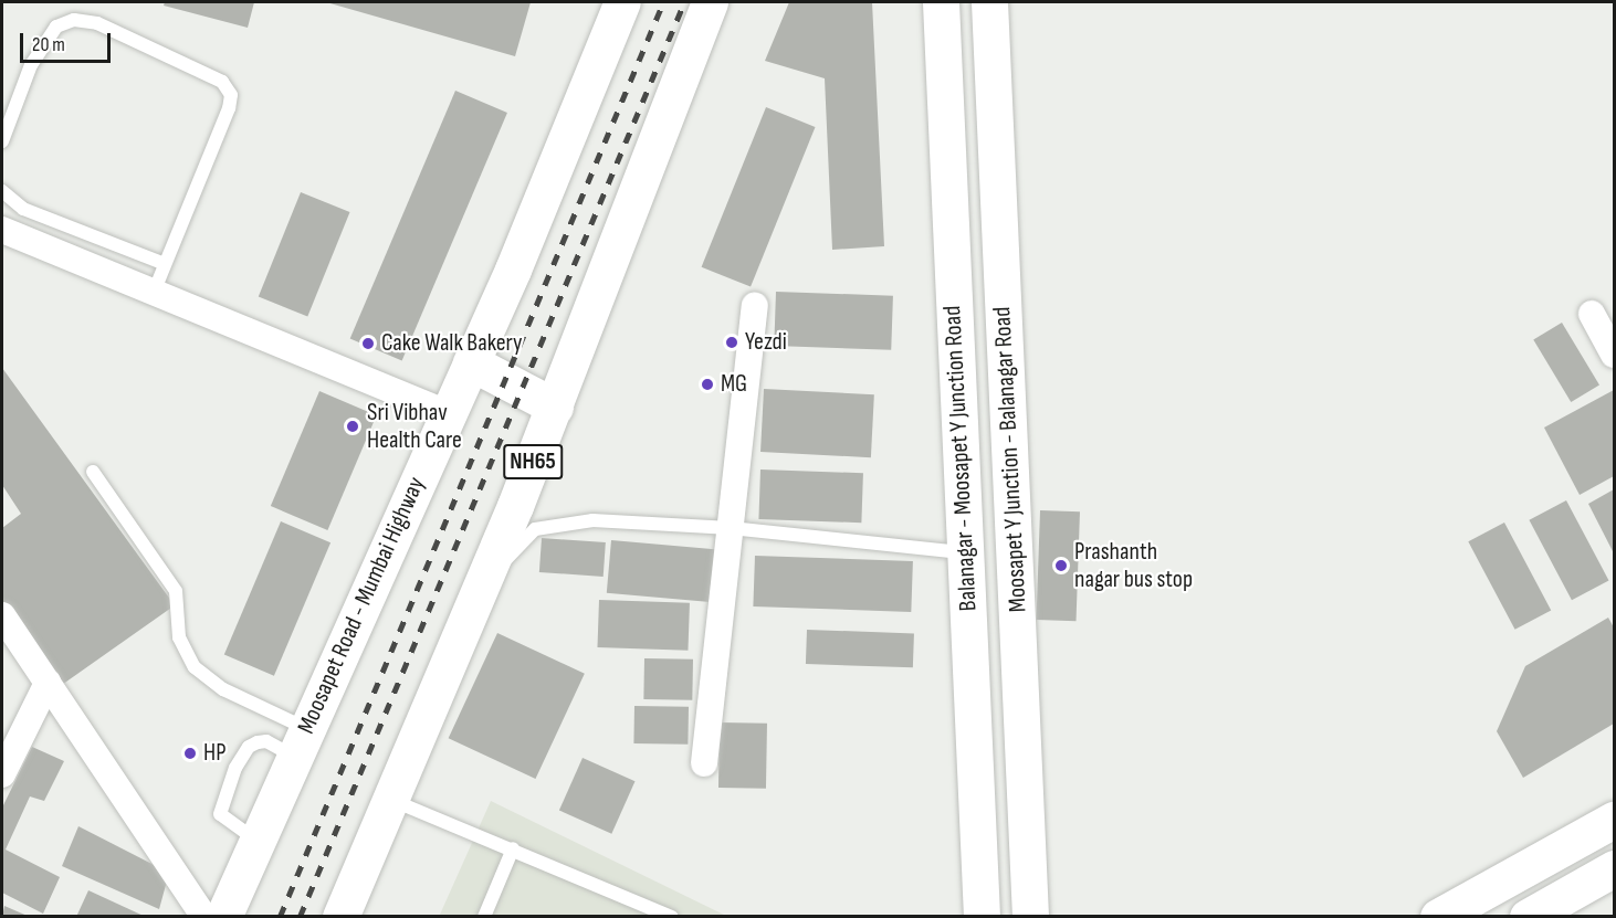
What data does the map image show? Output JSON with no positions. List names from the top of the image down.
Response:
{
  "streets": {
    "main road": [
      "Balanagar - Moosapet Y Junction Road",
      "Moosapet Y Junction - Balanagar Road",
      "NH65",
      "Moosapet Road - Mumbai Highway"
    ]
  },
  "places": [
    "Yezdi",
    "Cake Walk Bakery",
    "MG",
    "Sri Vibhav Health Care",
    "Prashanth nagar bus stop",
    "HP"
  ],
  "scale_bar": "20 m"
}
